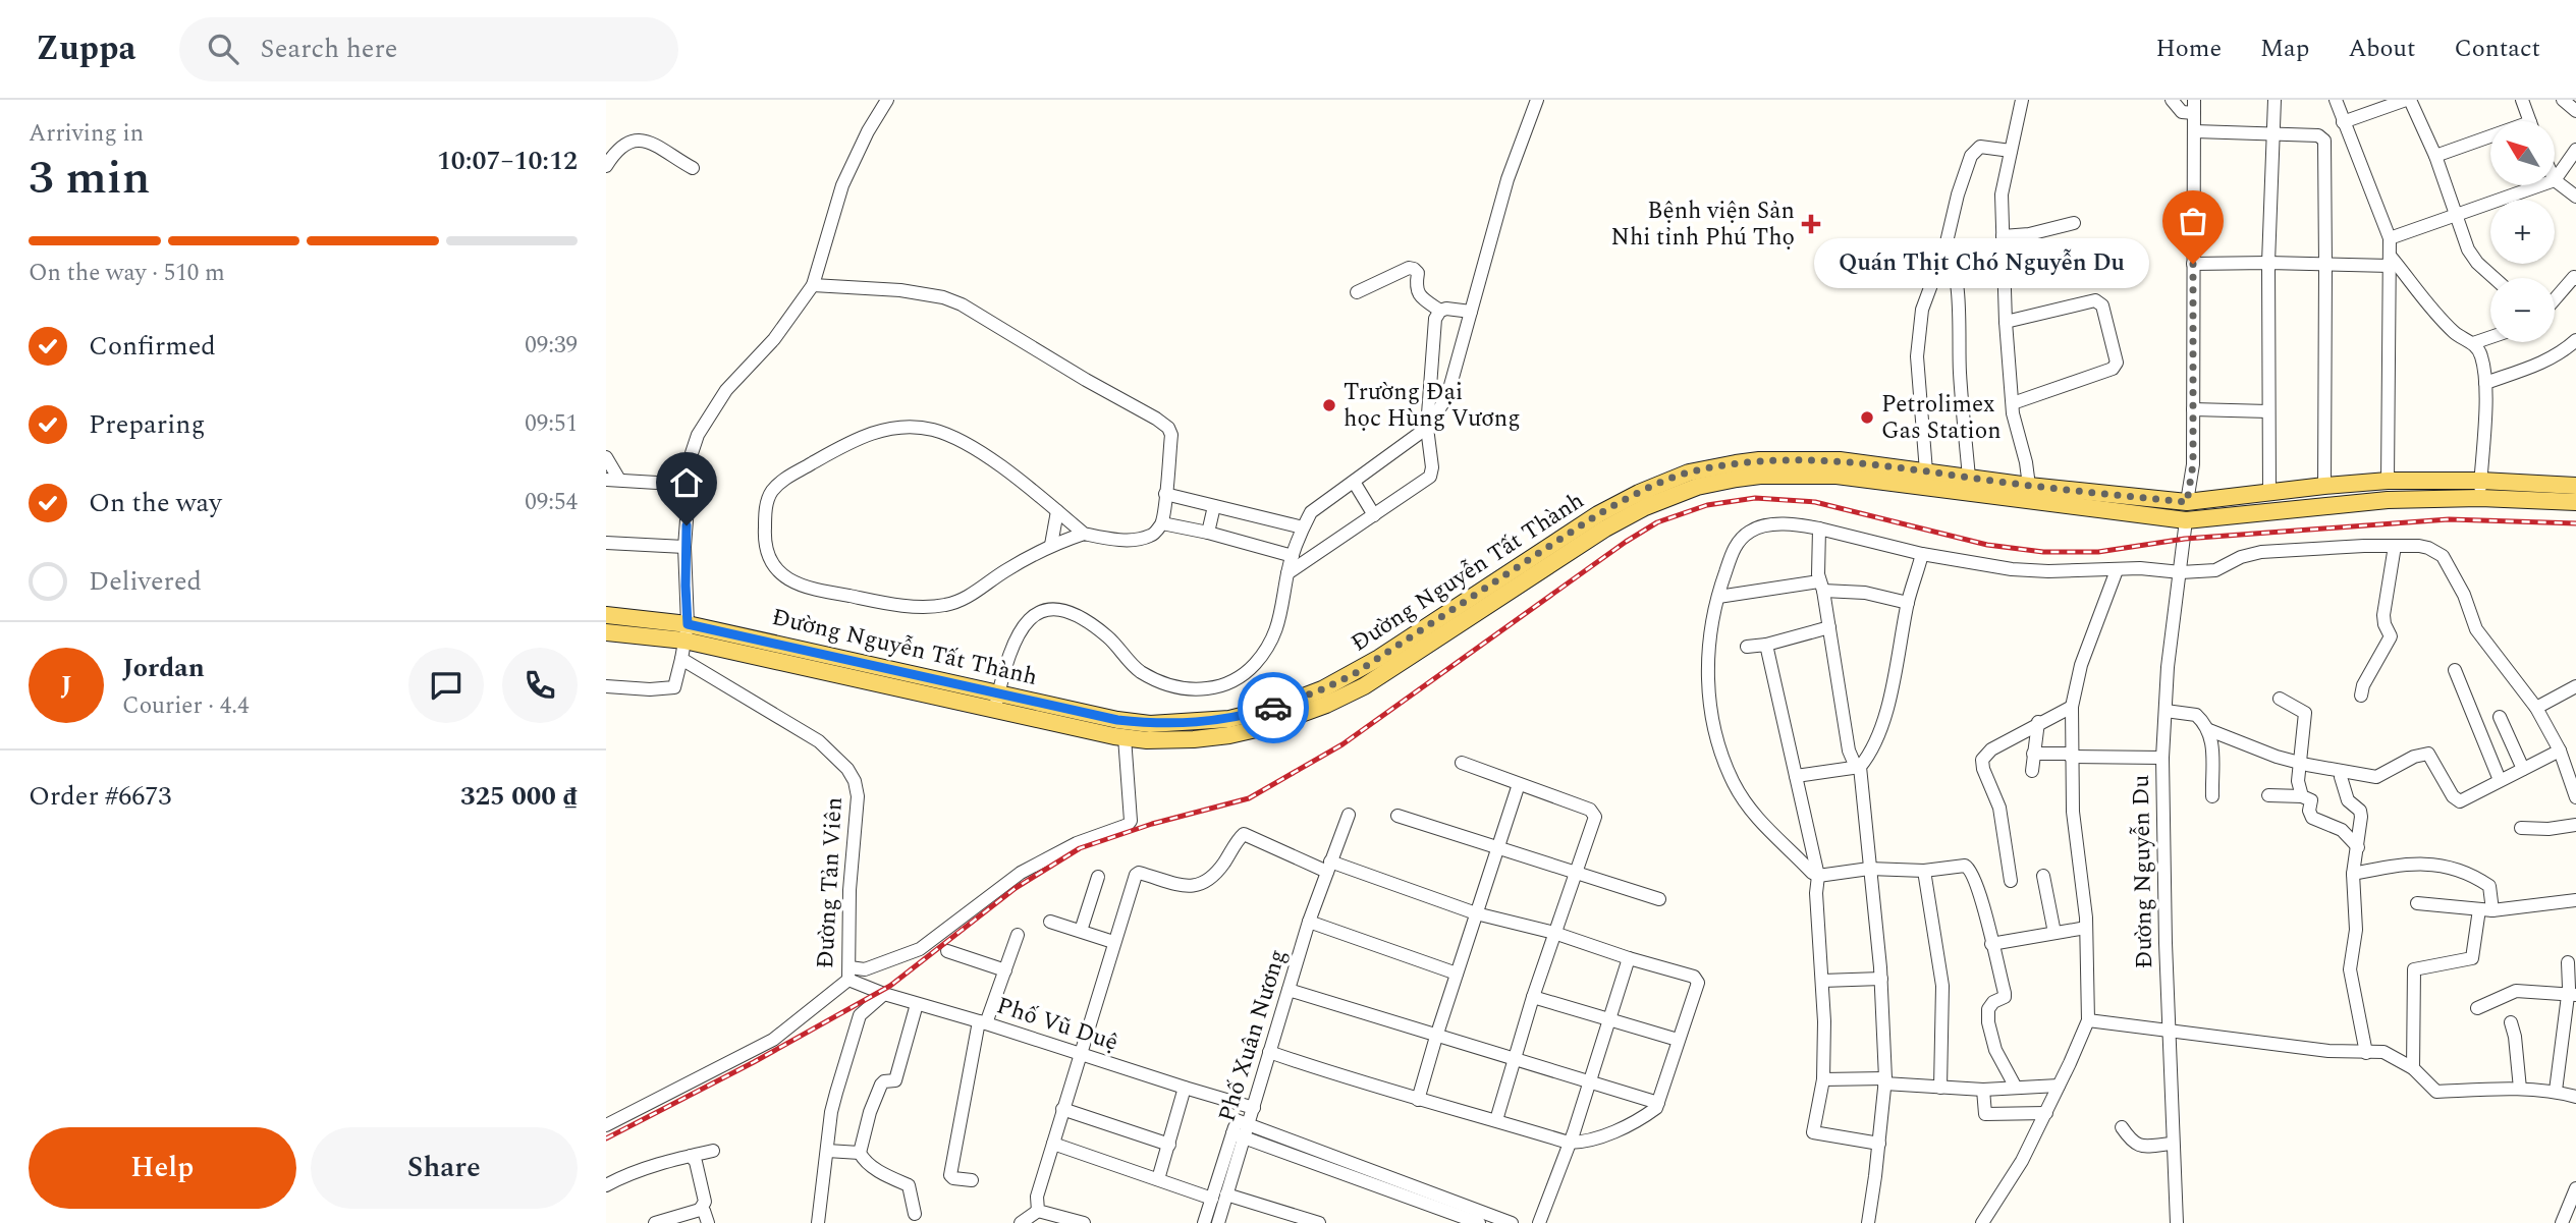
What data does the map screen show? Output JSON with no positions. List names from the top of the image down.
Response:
{
  "streets": {
    "main road": ["Đường Nguyễn Tất Thành"],
    "street": [
      "Đường Nguyễn Du",
      "Đường Tản Viên",
      "Phố Vũ Duệ",
      "Phố Xuân Nương"
    ]
  },
  "crossings": [
    ["Đường Nguyễn Tất Thành", "Đường Nguyễn Du"],
    ["Đường Tản Viên", "Phố Vũ Duệ"],
    ["Phố Vũ Duệ", "Phố Xuân Nương"]
  ],
  "places": {
    "health": ["Bệnh viện Sản Nhi tỉnh Phú Thọ"],
    "other": ["Quán Thịt Chó Nguyễn Du", "Trường Đại học Hùng Vương", "Petrolimex Gas Station"]
  },
  "north": "top left",
  "page": {
    "header": "Zuppa",
    "search": "Search here",
    "nav": [
      "Home",
      "Map",
      "About",
      "Contact"
    ],
    "heading": ["3 min", "Arriving in", "10:07–10:12"],
    "panel": [
      "Jordan",
      "Courier · 4.4",
      "Order #6673",
      "325 000 ₫"
    ],
    "map_buttons": ["+", "−"],
    "bar": "On the way · 510 m",
    "bubble": "Quán Thịt Chó Nguyễn Du",
    "list": [
      ["Confirmed", "09:39"],
      ["Preparing", "09:51"],
      ["On the way", "09:54"],
      "Delivered"
    ],
    "round": "J",
    "buttons": ["Help", "Share"]
  }
}
